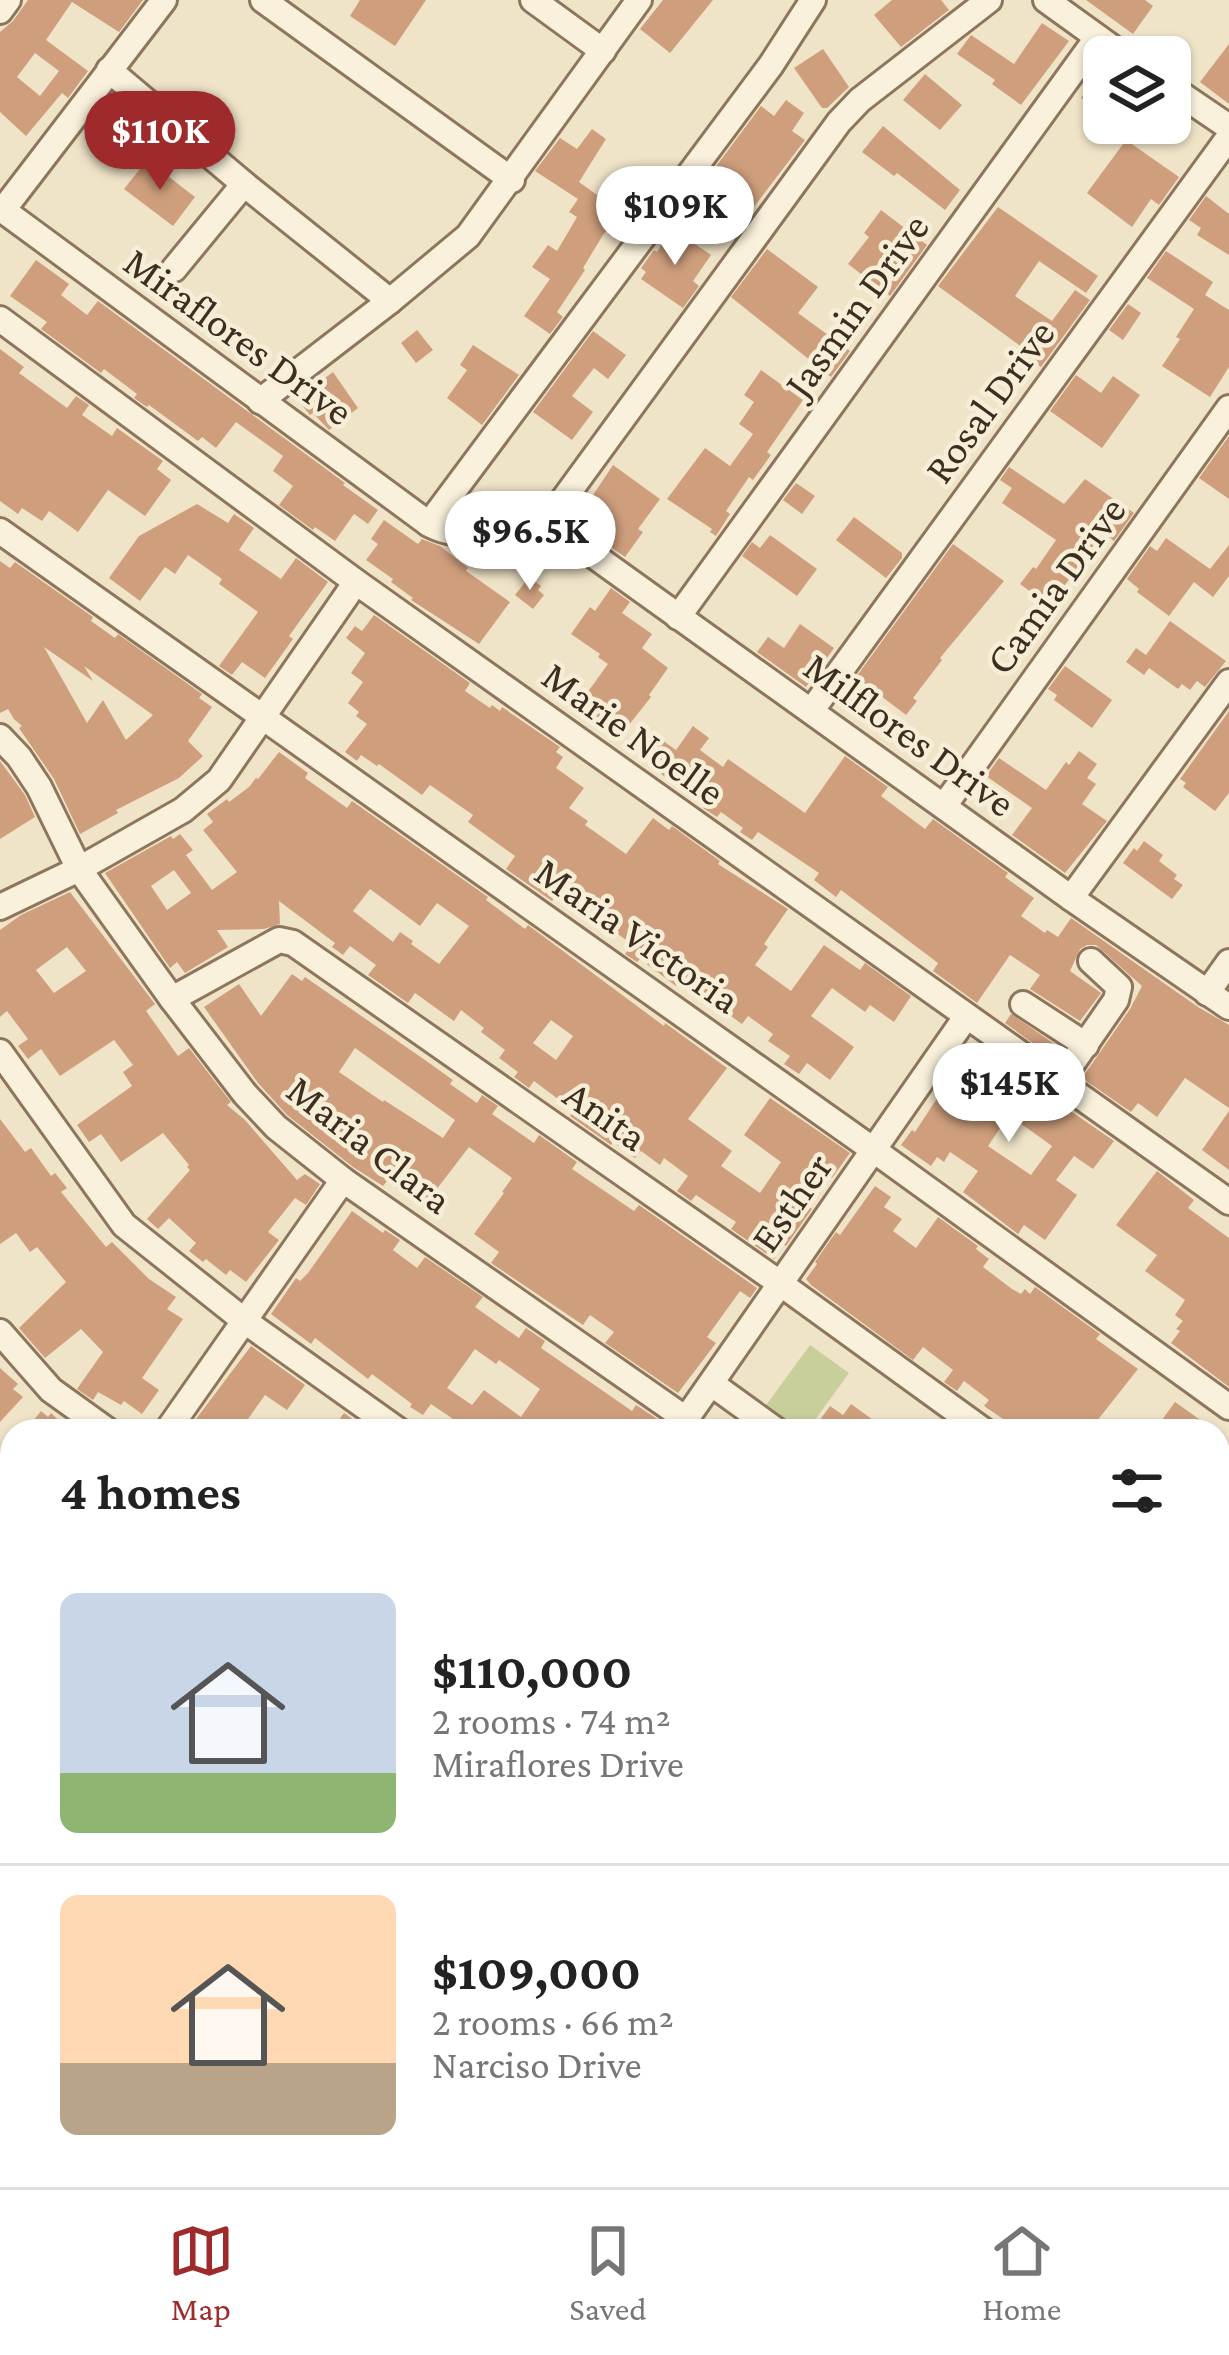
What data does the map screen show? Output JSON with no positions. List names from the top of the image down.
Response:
{
  "streets": {
    "street": [
      "Jasmin Drive",
      "Miraflores Drive",
      "Rosal Drive",
      "Camia Drive",
      "Marie Noelle",
      "Milflores Drive",
      "Maria Victoria",
      "Anita",
      "Maria Clara",
      "Esther"
    ]
  },
  "crossings": [
    ["Jasmin Drive", "Milflores Drive"],
    ["Rosal Drive", "Milflores Drive"],
    ["Camia Drive", "Milflores Drive"],
    ["Marie Noelle", "Esther"],
    ["Maria Victoria", "Esther"],
    ["Anita", "Maria Clara"],
    ["Anita", "Esther"]
  ],
  "page": {
    "price": [
      "$110K",
      "$109K",
      "$96.5K",
      "$145K"
    ],
    "heading": "4 homes",
    "list": [
      {
        "name": "$110,000",
        "note": "2 rooms · 74 m² · Miraflores Drive"
      },
      {
        "name": "$109,000",
        "note": "2 rooms · 66 m² · Narciso Drive"
      }
    ],
    "tabs": ["Map", "Saved", "Home"]
  }
}
